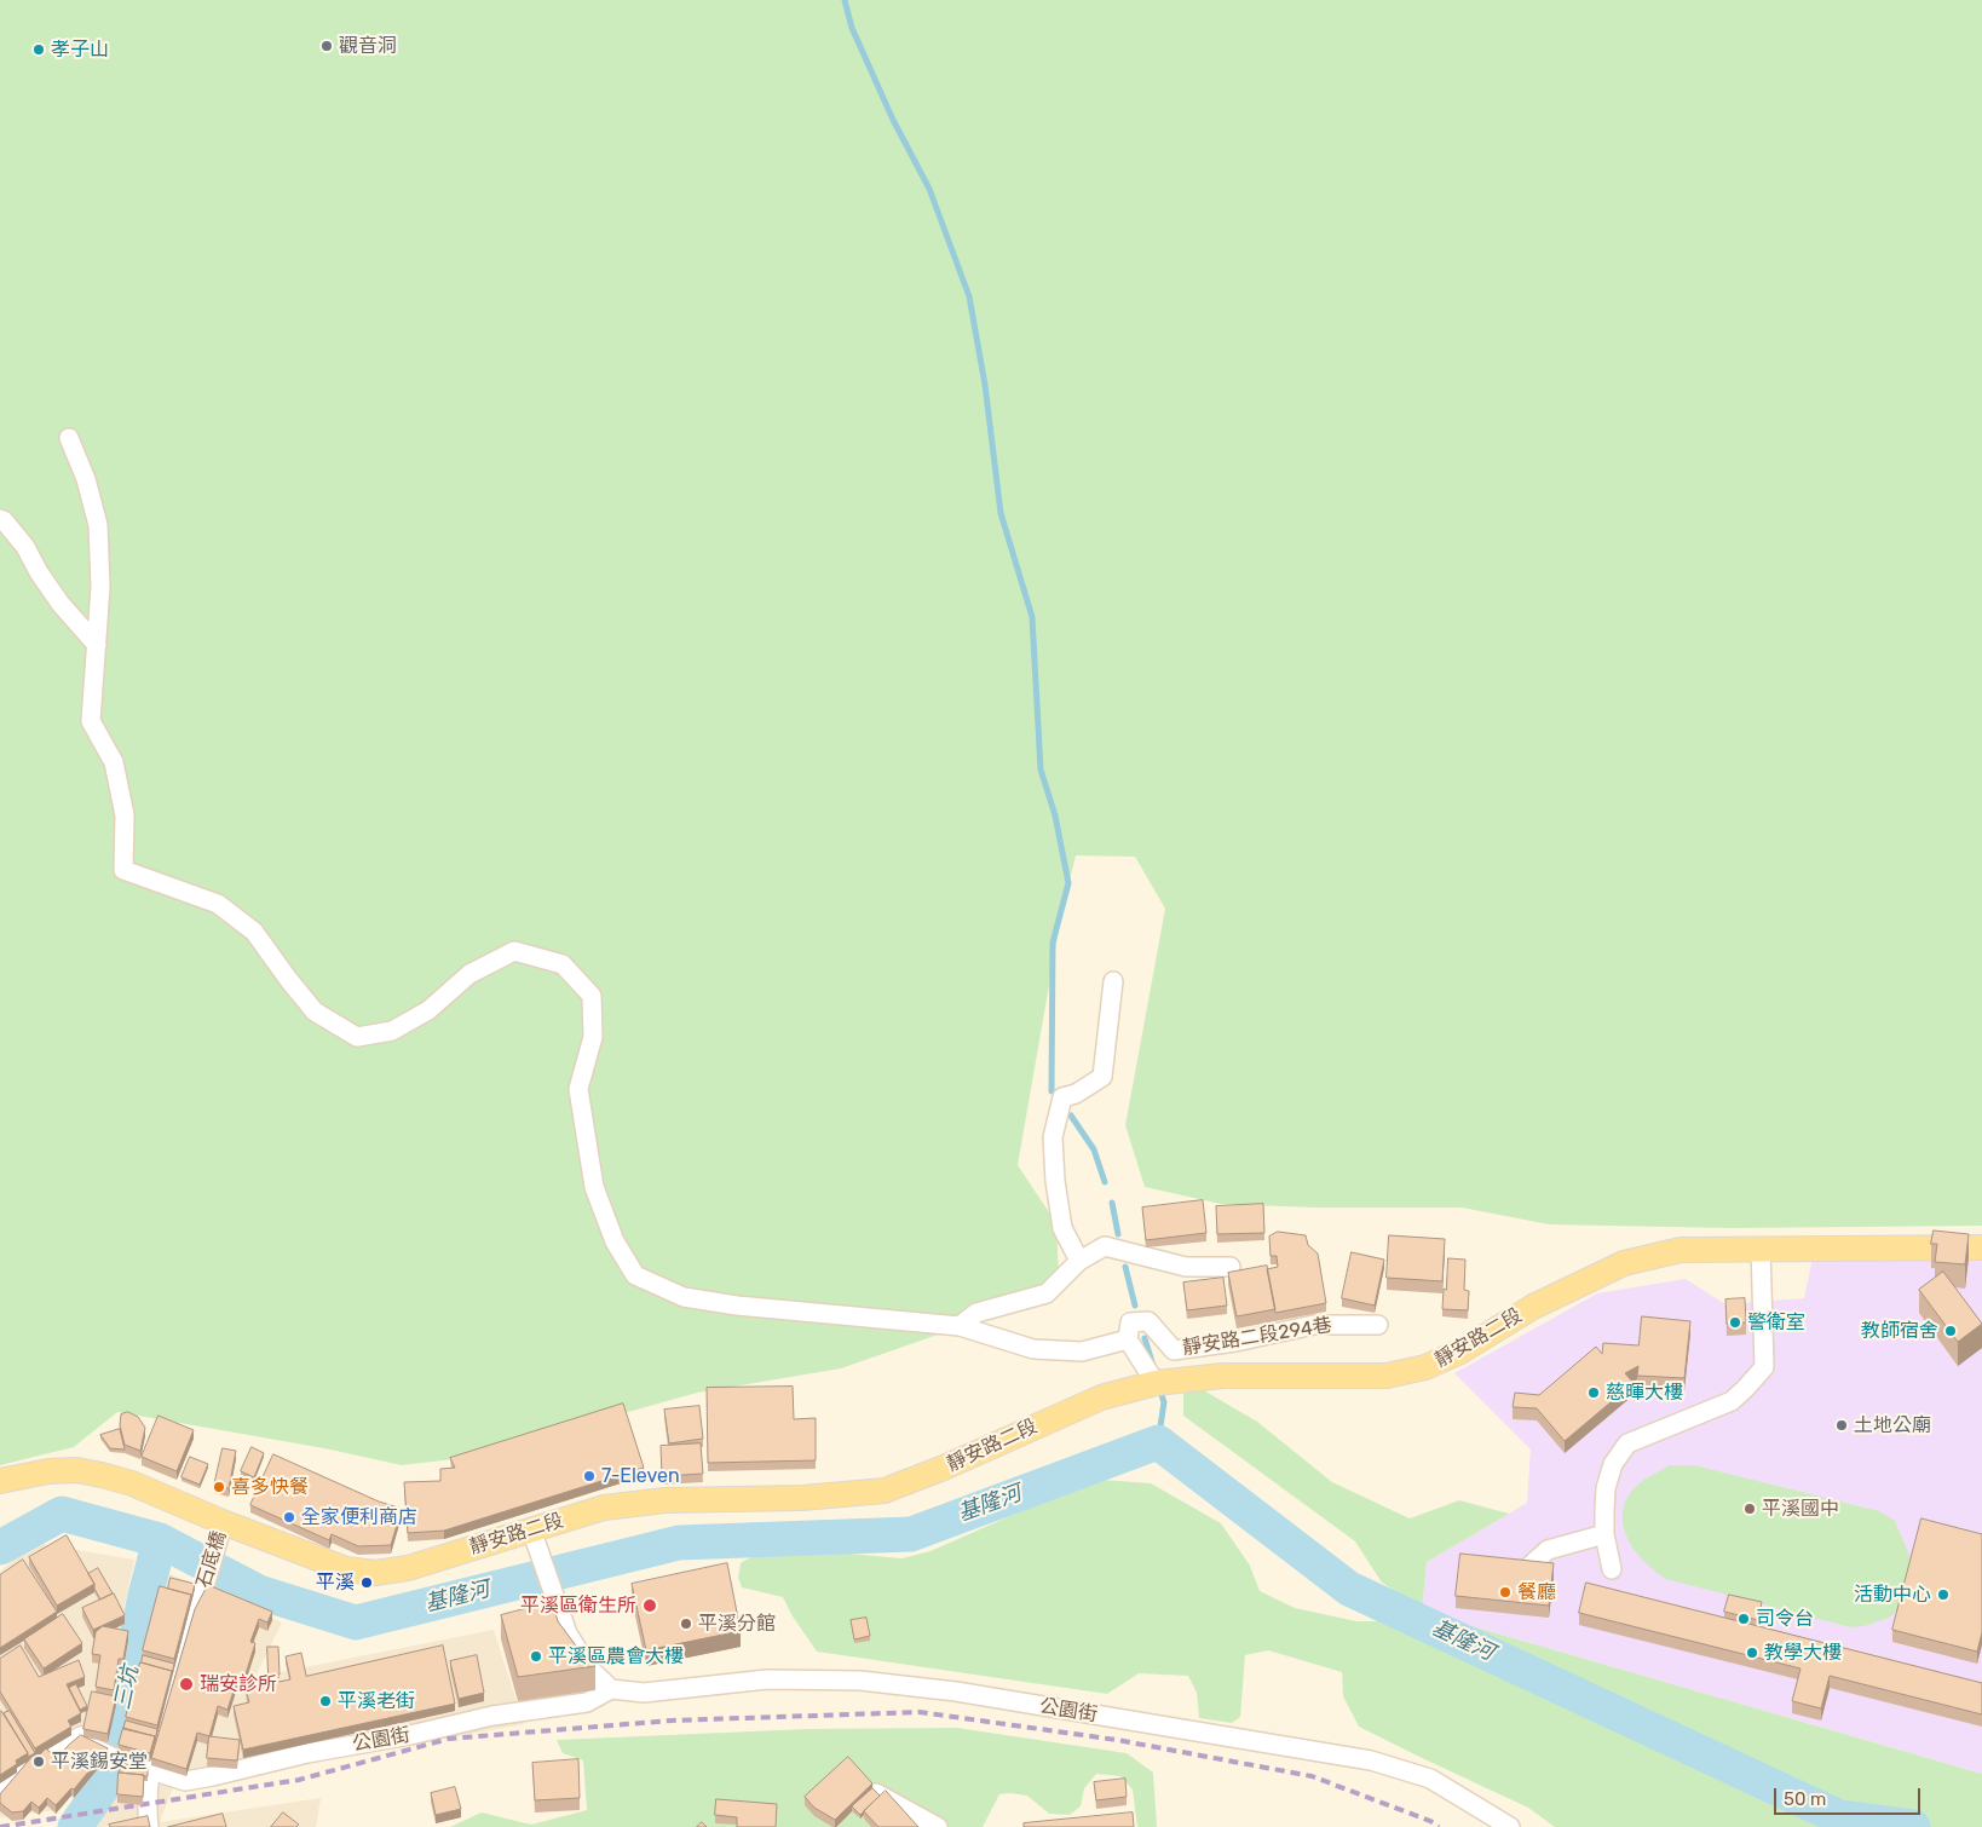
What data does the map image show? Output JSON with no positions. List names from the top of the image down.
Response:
{
  "streets": {
    "main road": ["靜安路二段"],
    "street": ["靜安路二段294巷", "石底橋", "公園街"]
  },
  "crossings": [
    ["靜安路二段", "石底橋"],
    ["石底橋", "公園街"]
  ],
  "water": ["基隆河", "三坑"],
  "places": [
    "觀音洞",
    "孝子山",
    "警衛室",
    "教師宿舍",
    "慈暉大樓",
    "土地公廟",
    "7-Eleven",
    "喜多快餐",
    "平溪國中",
    "全家便利商店",
    "平溪",
    "餐廳",
    "活動中心",
    "平溪區衛生所",
    "司令台",
    "平溪分館",
    "教學大樓",
    "平溪區農會大樓",
    "瑞安診所",
    "平溪老街",
    "平溪錫安堂"
  ],
  "scale_bar": "50 m"
}
